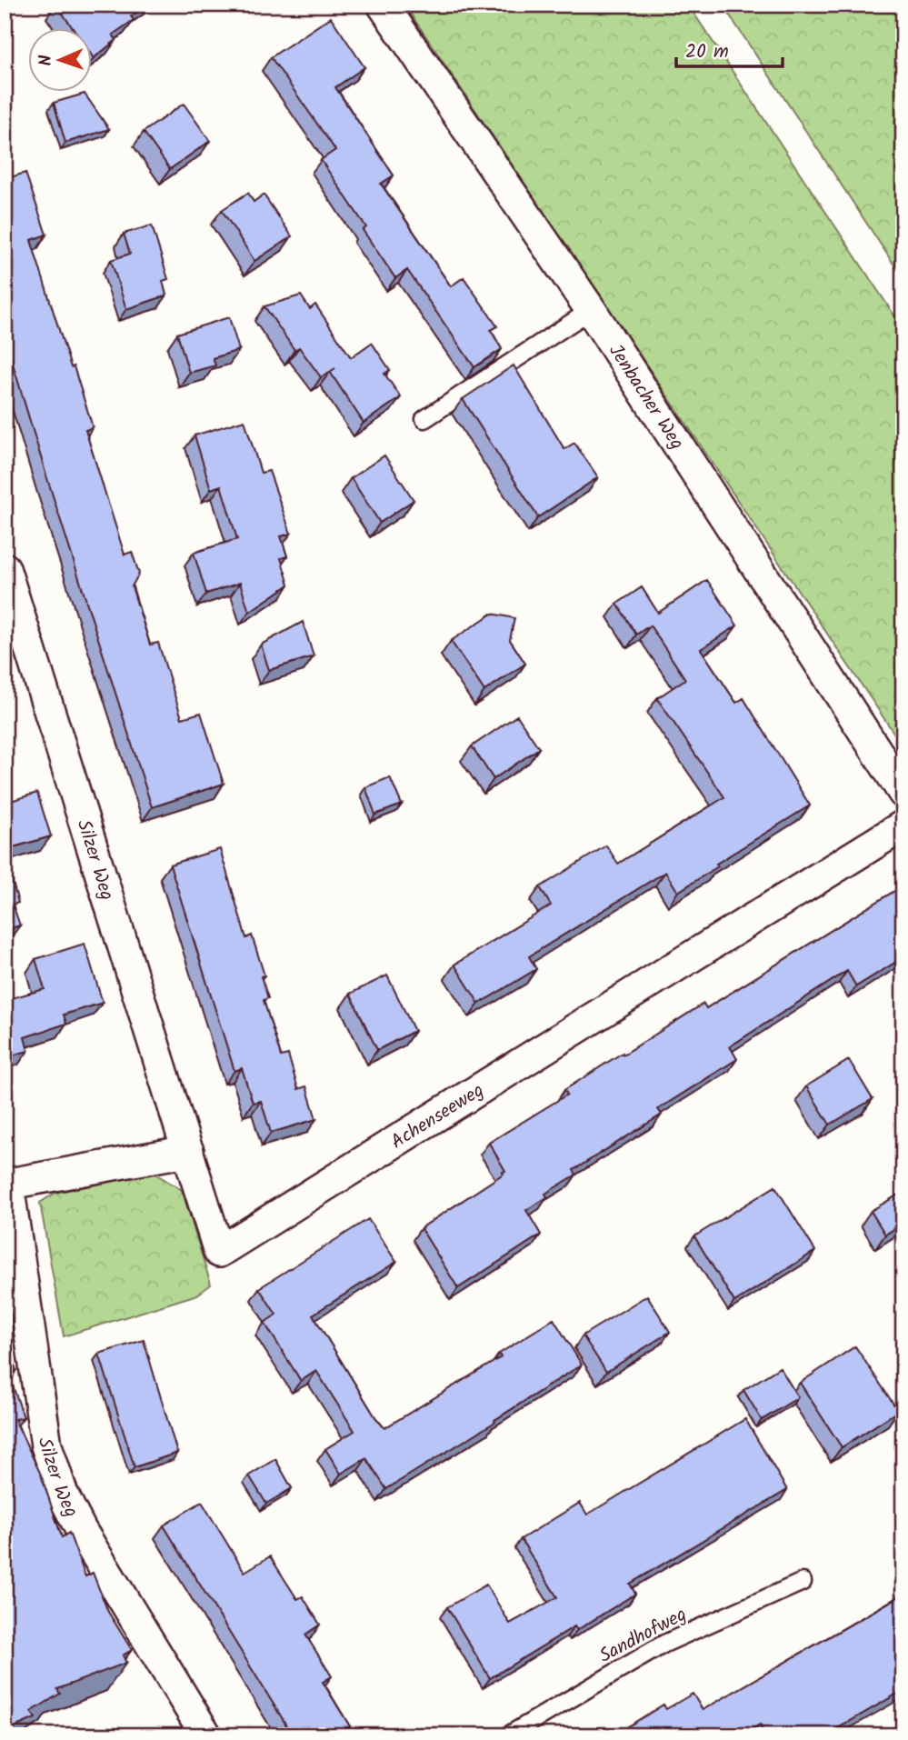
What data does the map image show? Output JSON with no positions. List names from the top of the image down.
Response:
{
  "streets": {
    "street": ["Jenbacher Weg", "Silzer Weg", "Achenseeweg"],
    "lane": ["Sandhofweg"]
  },
  "crossings": [
    ["Silzer Weg", "Achenseeweg"]
  ],
  "scale_bar": "20 m",
  "north": "left"
}
